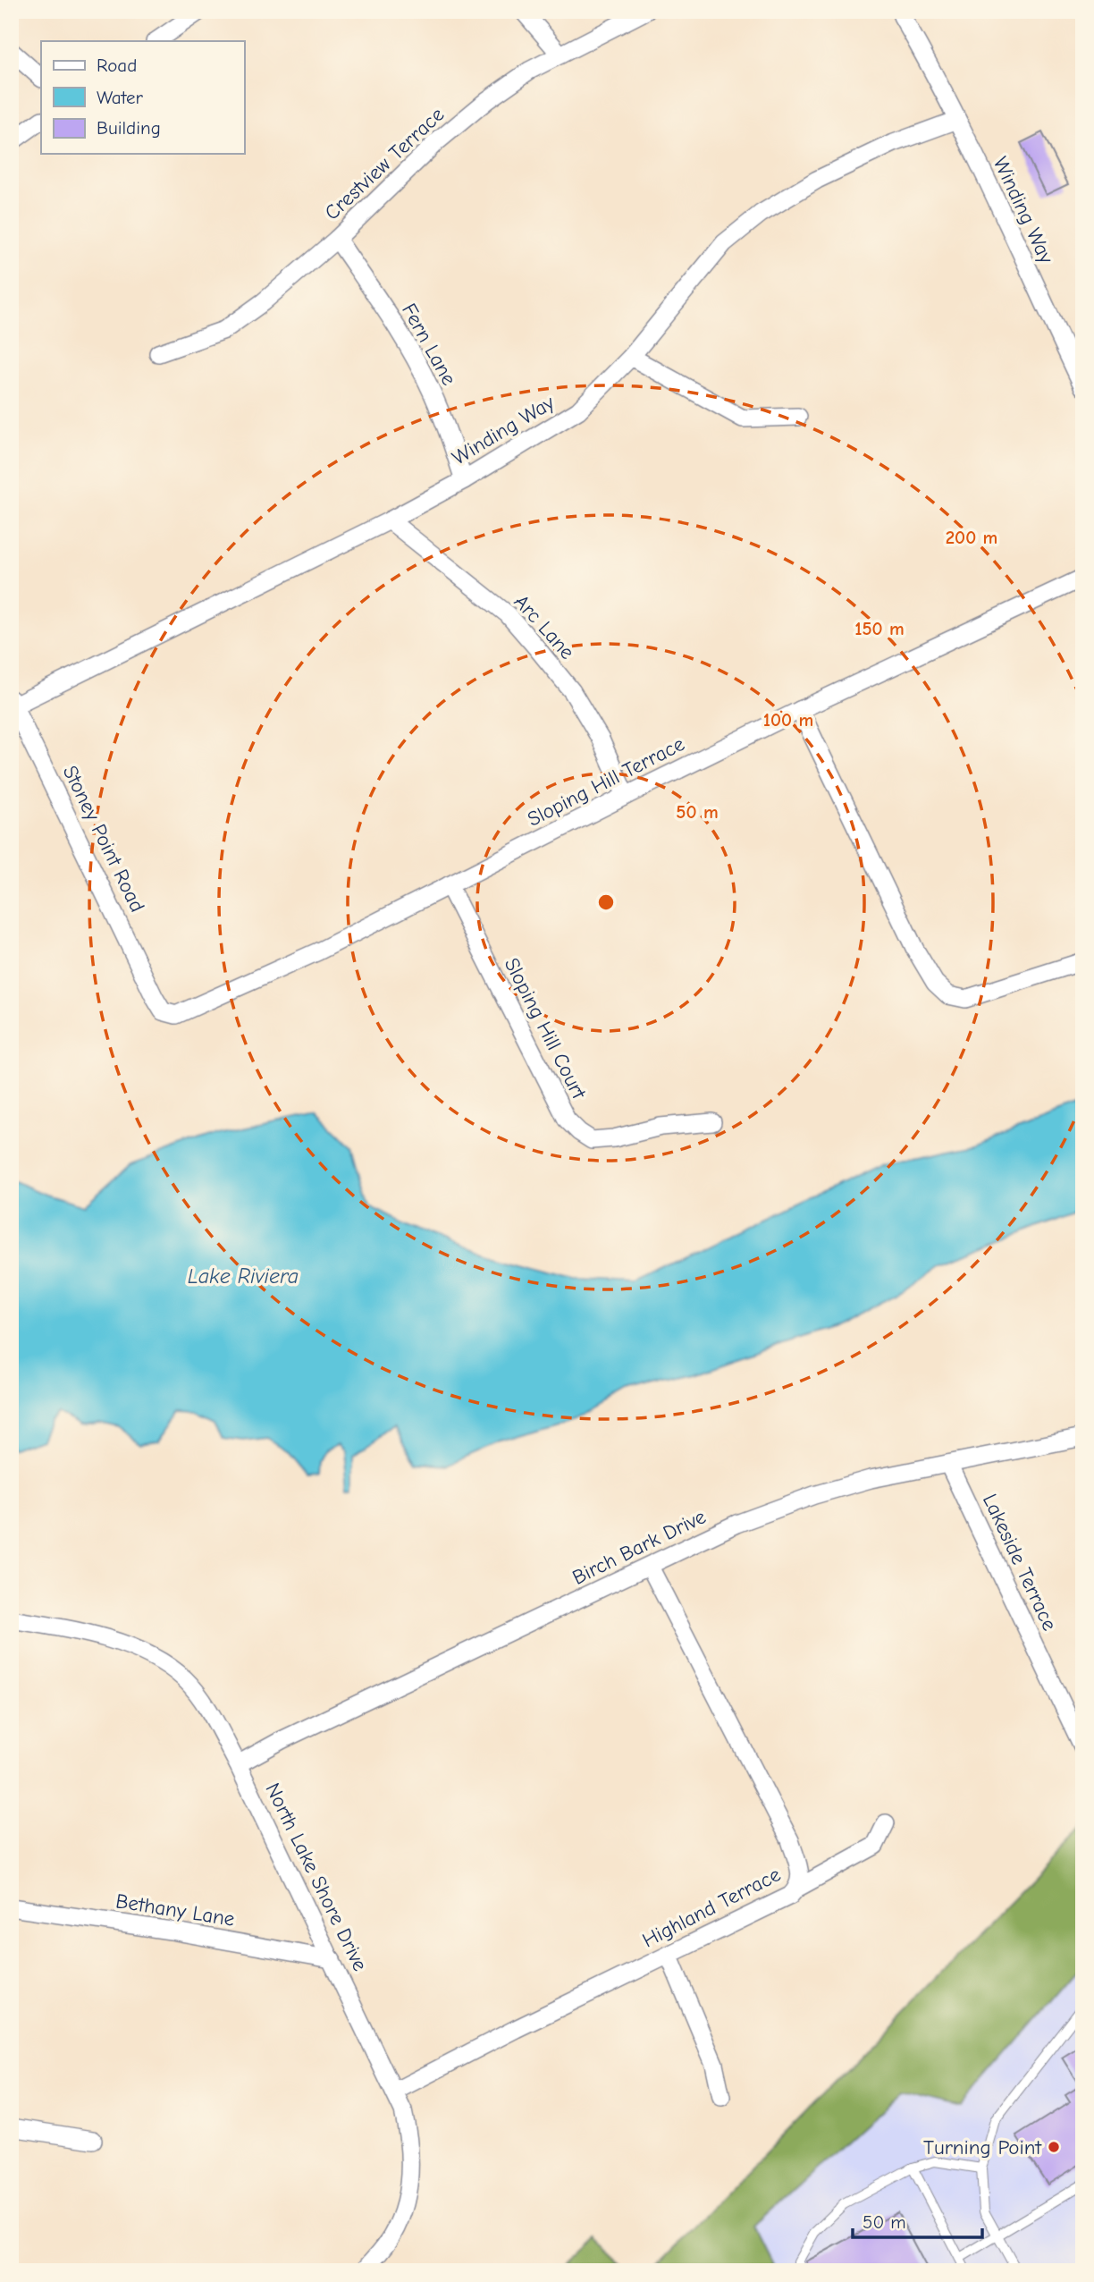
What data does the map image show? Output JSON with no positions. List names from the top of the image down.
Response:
{
  "streets": {
    "street": [
      "Crestview Terrace",
      "Winding Way",
      "Fern Lane",
      "Arc Lane",
      "Sloping Hill Terrace",
      "Stoney Point Road",
      "Sloping Hill Court",
      "Birch Bark Drive",
      "Lakeside Terrace",
      "North Lake Shore Drive",
      "Highland Terrace",
      "Bethany Lane"
    ]
  },
  "crossings": [
    ["Crestview Terrace", "Fern Lane"],
    ["Winding Way", "Fern Lane"],
    ["Winding Way", "Arc Lane"],
    ["Winding Way", "Stoney Point Road"],
    ["Arc Lane", "Sloping Hill Terrace"],
    ["Sloping Hill Terrace", "Stoney Point Road"],
    ["Sloping Hill Terrace", "Sloping Hill Court"],
    ["Birch Bark Drive", "Lakeside Terrace"],
    ["Birch Bark Drive", "North Lake Shore Drive"],
    ["Birch Bark Drive", "Highland Terrace"],
    ["North Lake Shore Drive", "Highland Terrace"],
    ["North Lake Shore Drive", "Bethany Lane"]
  ],
  "water": ["Lake Riviera"],
  "places": ["Turning Point"],
  "legend": ["Road", "Water", "Building"],
  "scale_bar": "50 m",
  "rings": [
    "200 m",
    "150 m",
    "100 m",
    "50 m"
  ]
}
